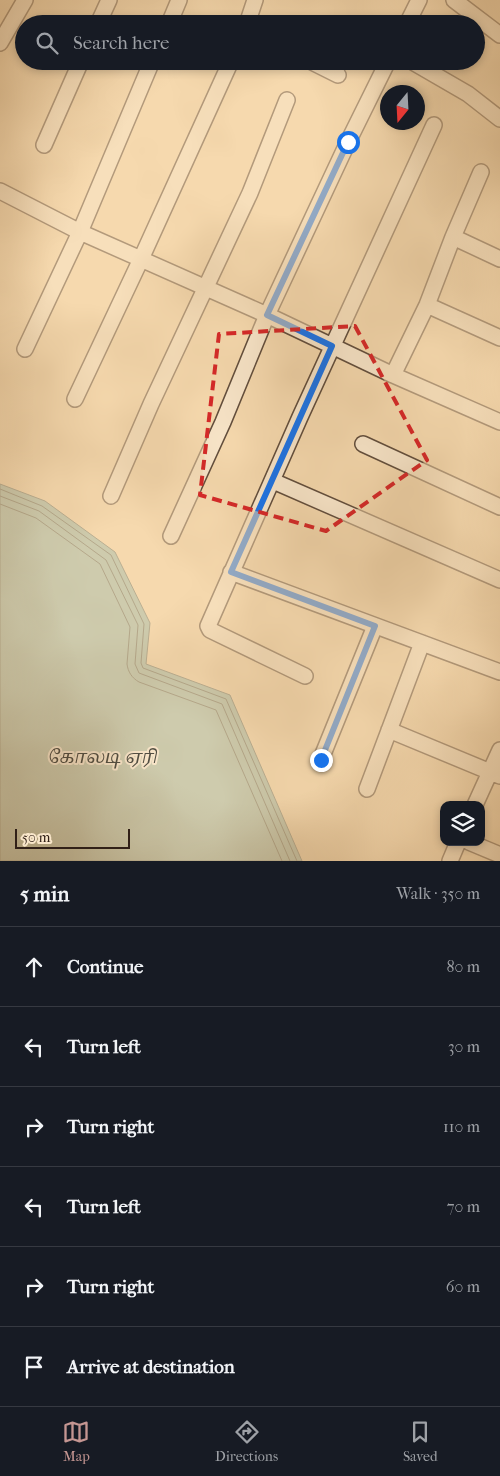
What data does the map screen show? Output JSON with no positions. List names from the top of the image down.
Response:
{
  "water": ["கோலடி ஏரி"],
  "scale_bar": "50 m",
  "north": "bottom",
  "page": {
    "search": "Search here",
    "scale": "50 m",
    "heading": ["5 min", "Walk · 350 m"],
    "list": [
      ["Continue", "80 m"],
      ["Turn left", "30 m"],
      ["Turn right", "110 m"],
      ["Turn left", "70 m"],
      ["Turn right", "60 m"],
      "Arrive at destination"
    ],
    "nav": ["Map", "Directions", "Saved"]
  }
}
